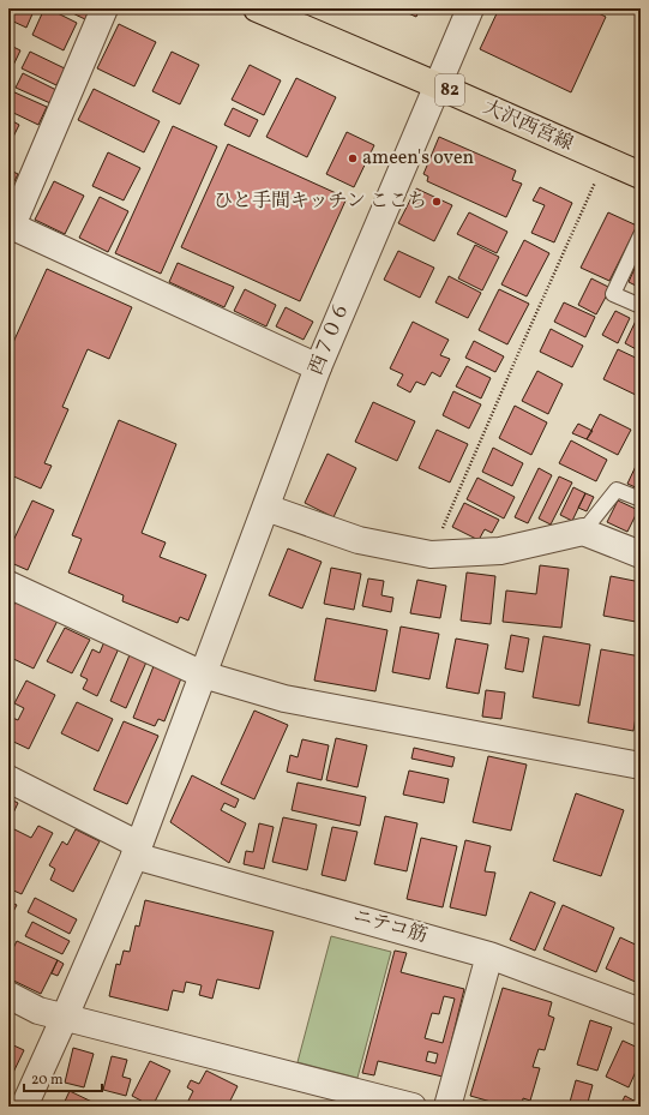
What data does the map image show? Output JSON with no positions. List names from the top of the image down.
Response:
{
  "streets": {
    "main road": ["82", "大沢西宮線"],
    "street": ["西７０６", "ニテコ筋"]
  },
  "crossings": [
    ["大沢西宮線", "西７０６"],
    ["西７０６", "ニテコ筋"]
  ],
  "places": ["ameen's oven", "ひと手間キッチン ここち"],
  "scale_bar": "20 m"
}
